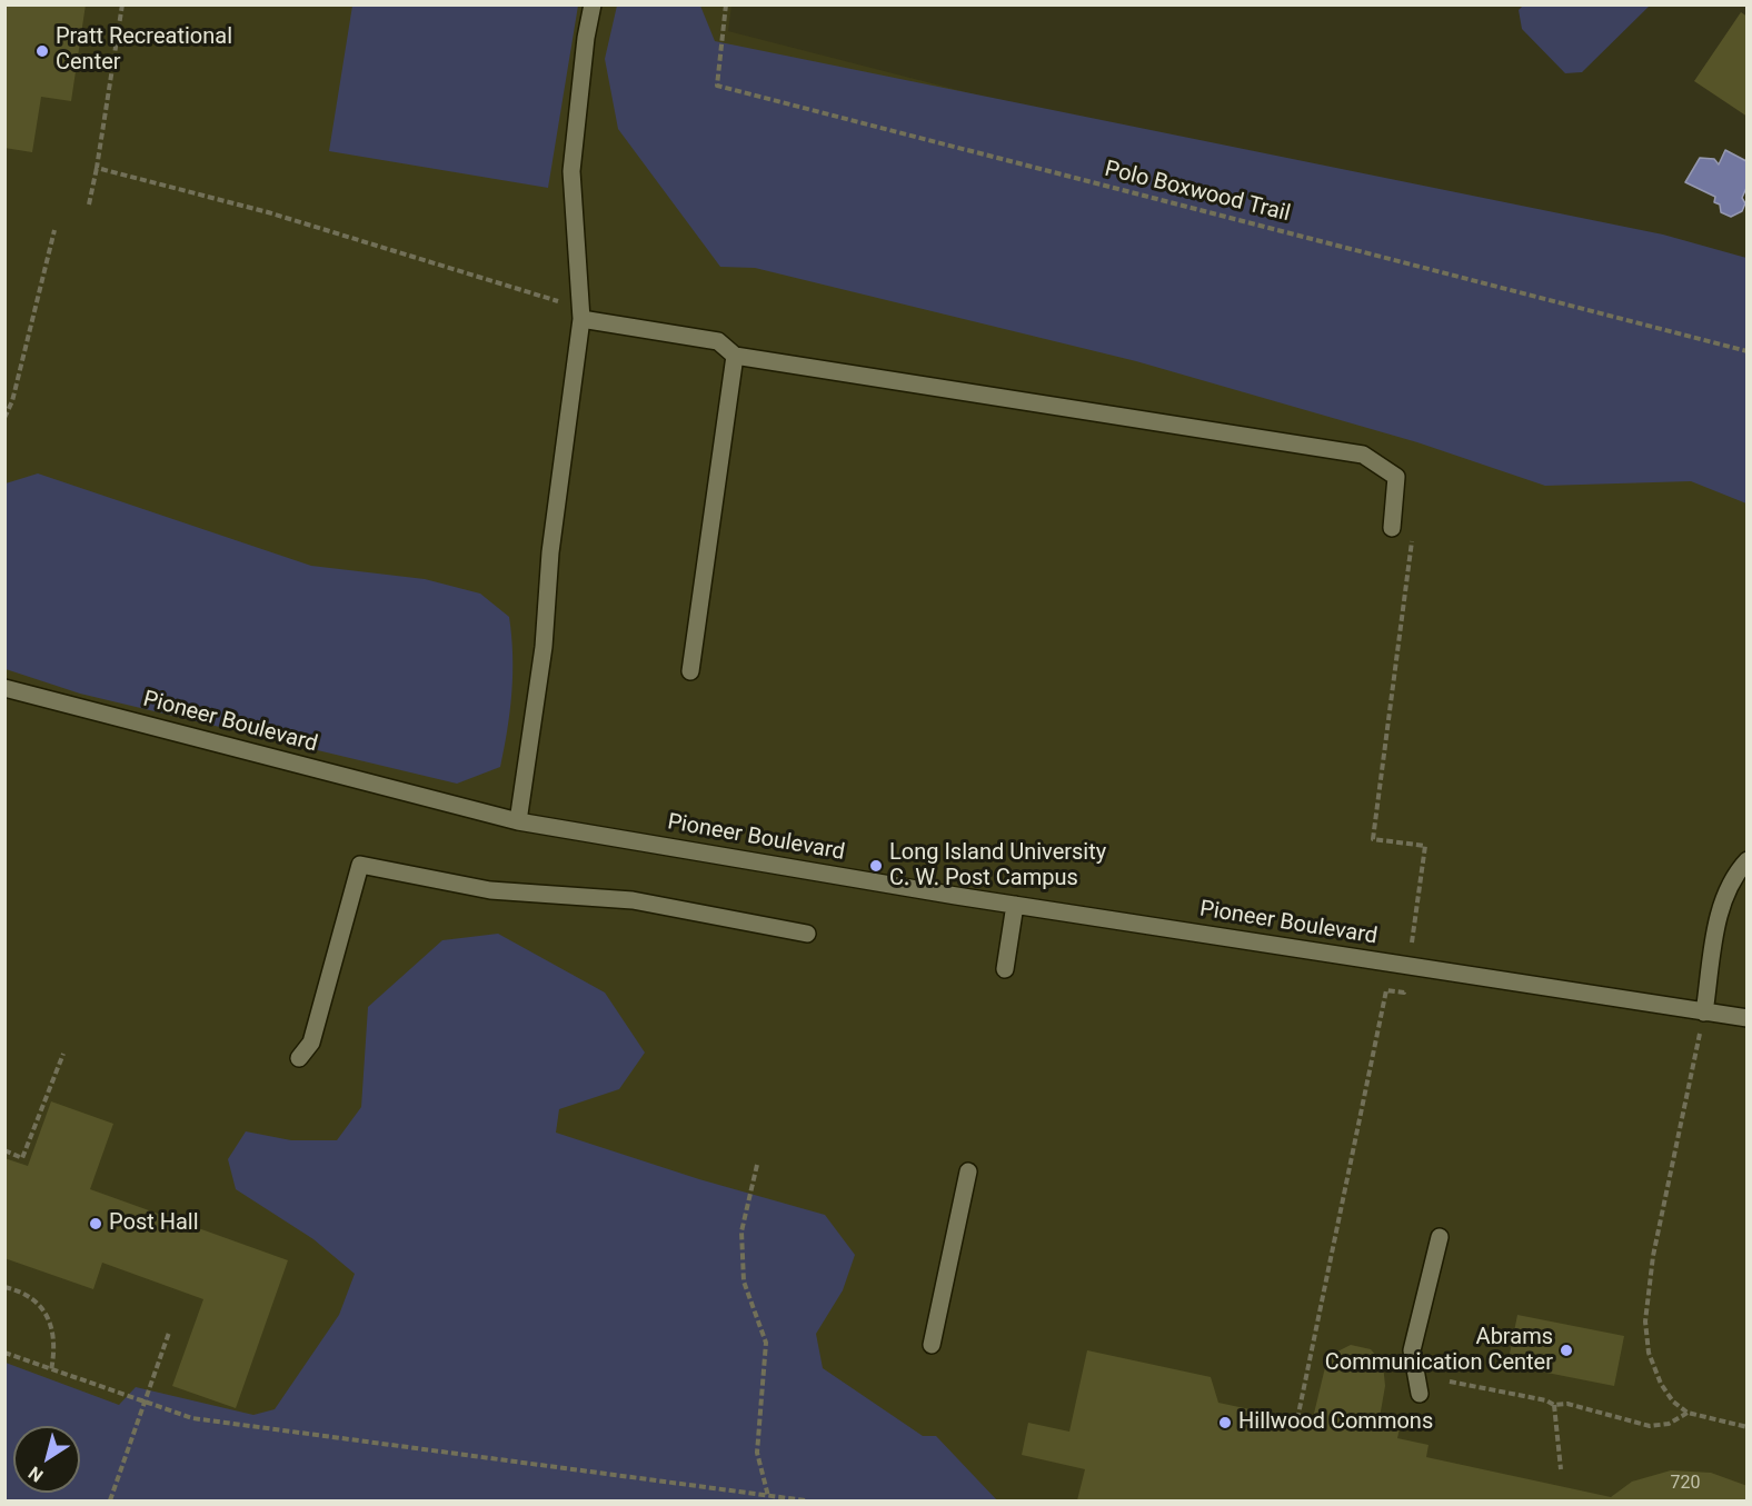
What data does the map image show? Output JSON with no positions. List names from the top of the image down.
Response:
{
  "streets": {
    "street": ["Pioneer Boulevard"],
    "path": ["Polo Boxwood Trail"]
  },
  "places": [
    "Pratt Recreational Center",
    "Long Island University C. W. Post Campus",
    "Post Hall",
    "Abrams Communication Center",
    "Hillwood Commons"
  ],
  "house_numbers": ["720"],
  "north": "bottom left"
}
